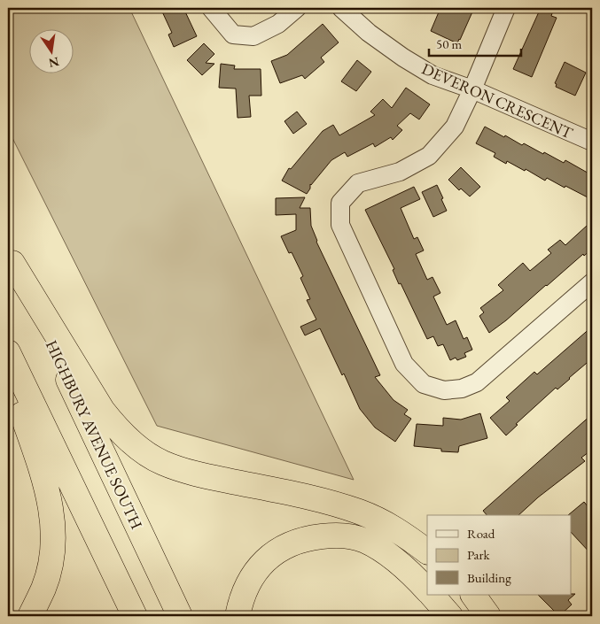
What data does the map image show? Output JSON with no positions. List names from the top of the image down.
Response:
{
  "streets": {
    "highway": ["HIGHBURY AVENUE SOUTH"],
    "street": ["DEVERON CRESCENT"]
  },
  "legend": ["Road", "Park", "Building"],
  "scale_bar": "50 m",
  "north": "bottom"
}
